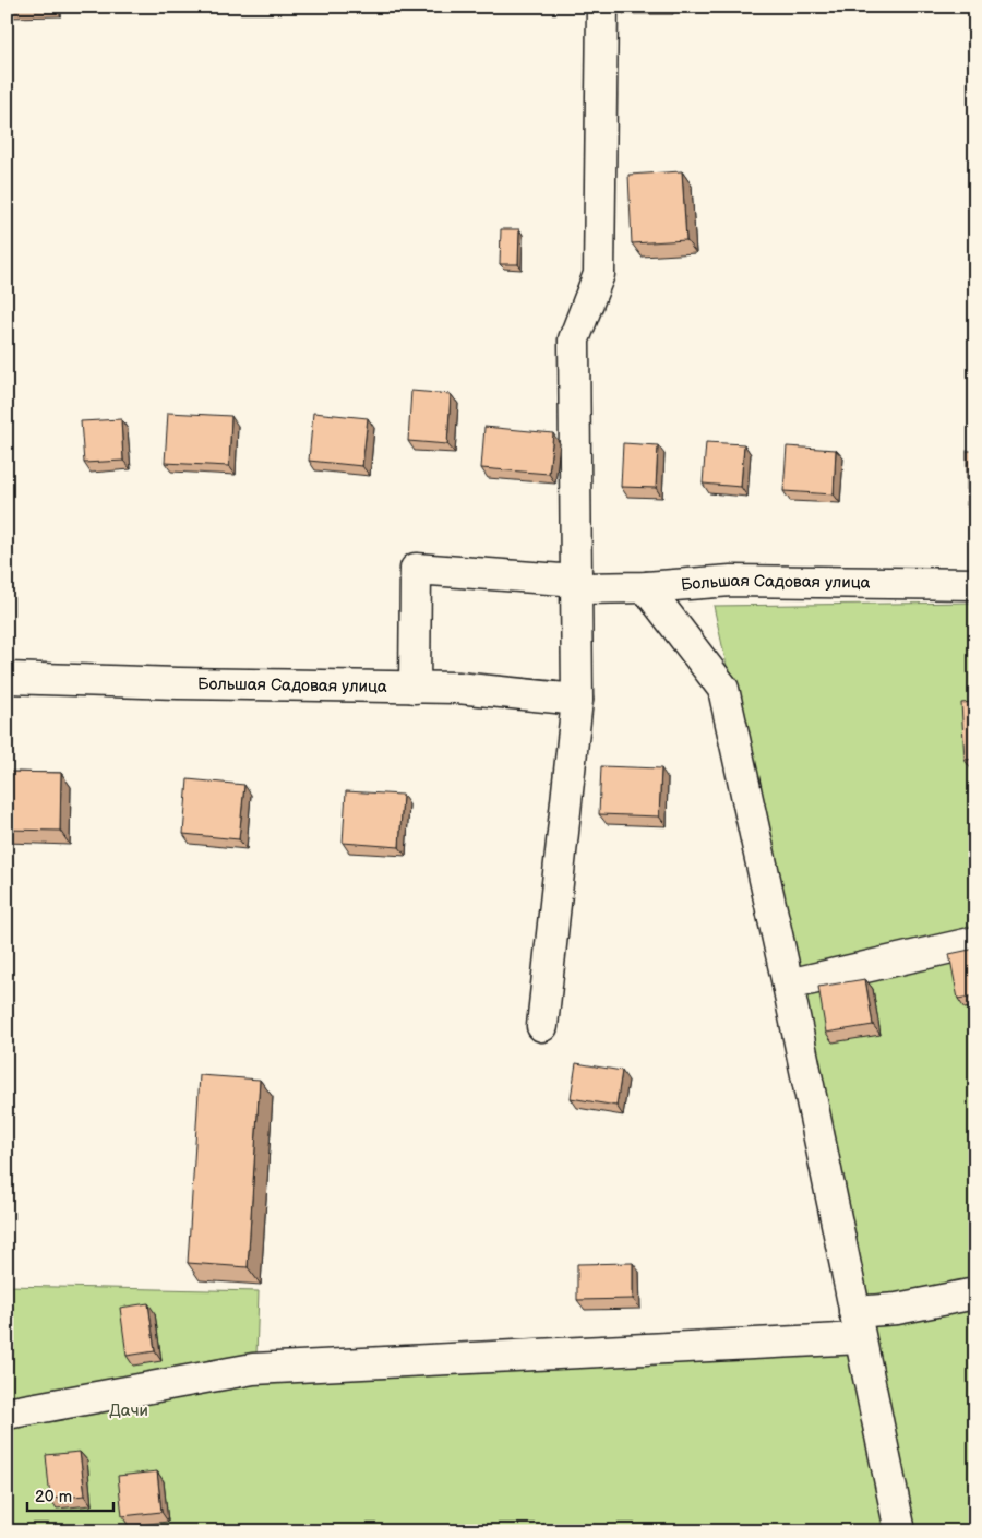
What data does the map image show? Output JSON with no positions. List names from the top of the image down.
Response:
{
  "streets": {
    "street": ["Большая Садовая улица"]
  },
  "parks": ["Дачи"],
  "scale_bar": "20 m"
}
